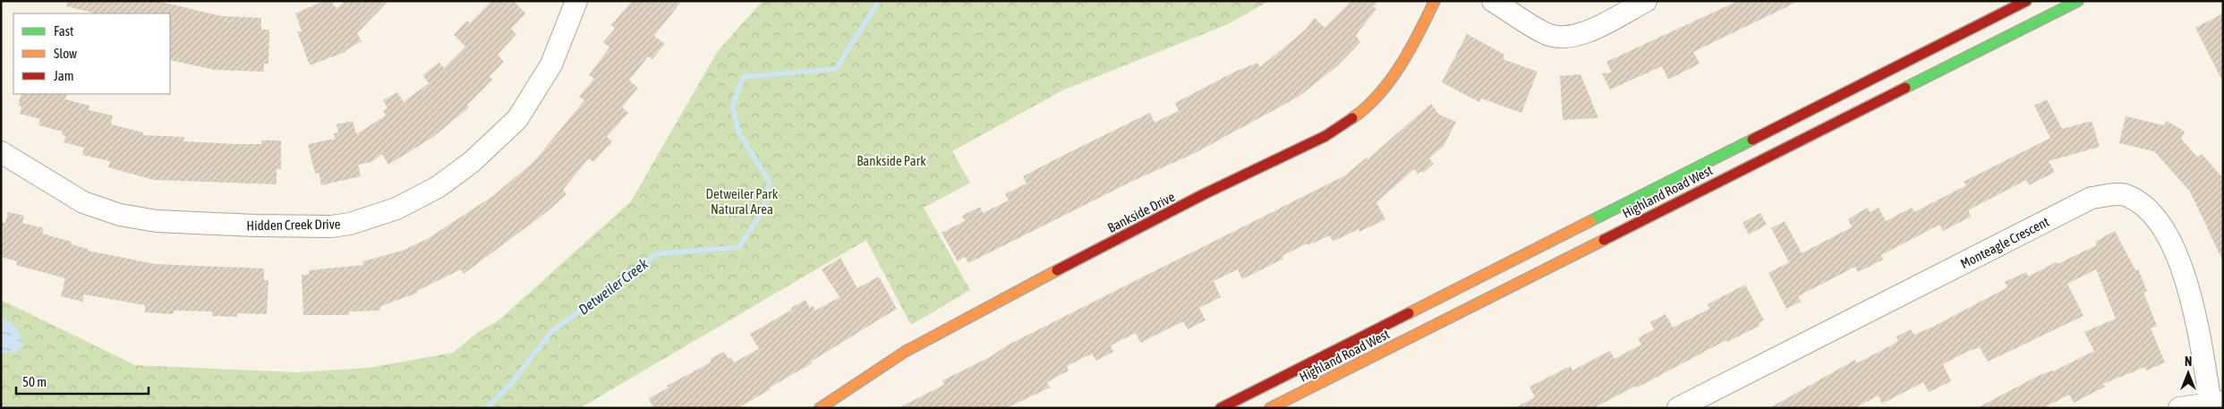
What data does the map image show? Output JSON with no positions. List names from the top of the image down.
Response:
{
  "streets": {
    "main road": ["Highland Road West", "Bankside Drive"],
    "street": ["Hidden Creek Drive", "Monteagle Crescent"]
  },
  "water": ["Detweiler Creek"],
  "parks": ["Bankside Park", "Detweiler Park Natural Area"],
  "legend": ["Fast", "Slow", "Jam"],
  "scale_bar": "50 m",
  "north": "top"
}
